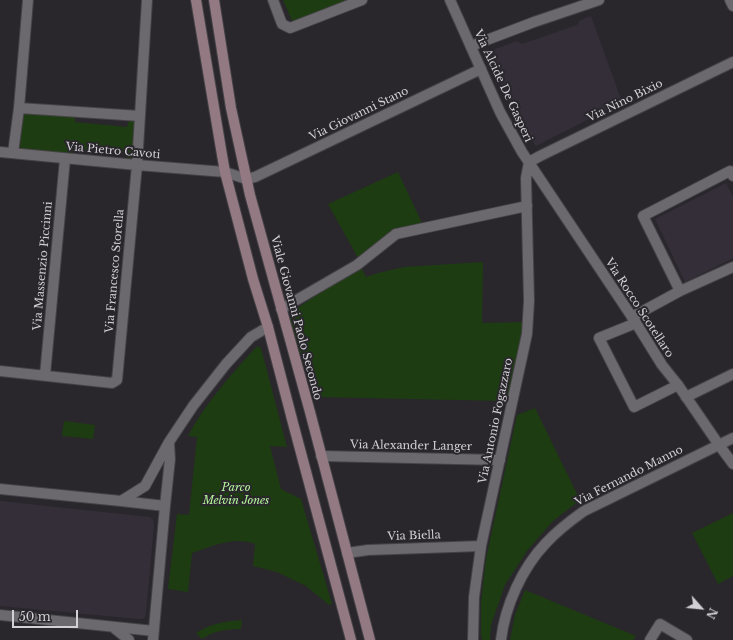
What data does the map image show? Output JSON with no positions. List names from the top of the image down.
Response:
{
  "streets": {
    "main road": ["Viale Giovanni Paolo Secondo"],
    "street": [
      "Via Alcide De Gasperi",
      "Via Nino Bixio",
      "Via Giovanni Stano",
      "Via Pietro Cavoti",
      "Via Massenzio Piccinni",
      "Via Francesco Storella",
      "Via Rocco Scotellaro",
      "Via Antonio Fogazzaro",
      "Via Alexander Langer",
      "Via Fernando Manno",
      "Via Biella"
    ]
  },
  "crossings": [
    ["Via Alcide De Gasperi", "Via Nino Bixio"],
    ["Via Alcide De Gasperi", "Via Giovanni Stano"],
    ["Via Alcide De Gasperi", "Via Rocco Scotellaro"],
    ["Via Nino Bixio", "Via Rocco Scotellaro"],
    ["Via Giovanni Stano", "Via Pietro Cavoti"],
    ["Via Giovanni Stano", "Viale Giovanni Paolo Secondo"],
    ["Via Pietro Cavoti", "Via Massenzio Piccinni"],
    ["Via Pietro Cavoti", "Via Francesco Storella"],
    ["Via Pietro Cavoti", "Viale Giovanni Paolo Secondo"],
    ["Via Massenzio Piccinni", "Via Francesco Storella"],
    ["Via Rocco Scotellaro", "Via Fernando Manno"],
    ["Viale Giovanni Paolo Secondo", "Via Alexander Langer"],
    ["Viale Giovanni Paolo Secondo", "Via Biella"],
    ["Via Antonio Fogazzaro", "Via Alexander Langer"],
    ["Via Antonio Fogazzaro", "Via Biella"]
  ],
  "parks": ["Parco Melvin Jones"],
  "scale_bar": "50 m",
  "north": "bottom right"
}
